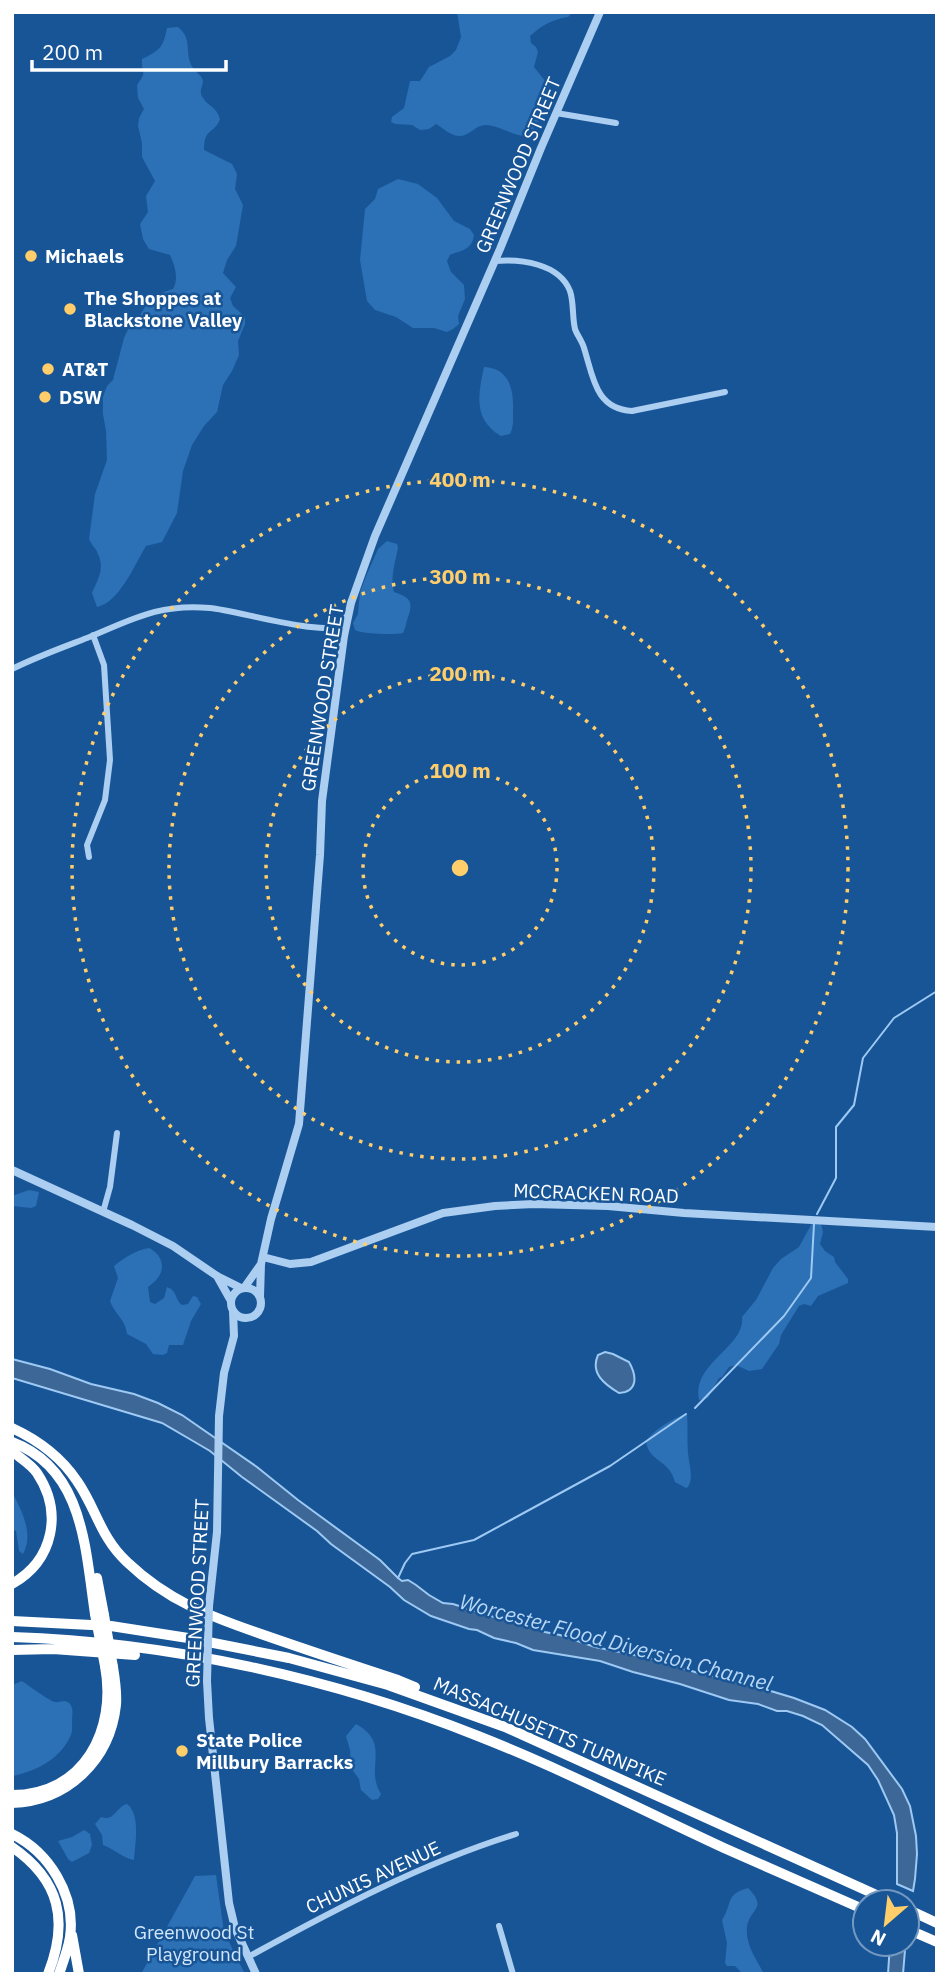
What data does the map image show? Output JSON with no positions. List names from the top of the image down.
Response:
{
  "streets": {
    "highway": ["MASSACHUSETTS TURNPIKE"],
    "street": ["GREENWOOD STREET", "MCCRACKEN ROAD", "CHUNIS AVENUE"]
  },
  "crossings": [
    ["GREENWOOD STREET", "MCCRACKEN ROAD"],
    ["GREENWOOD STREET", "CHUNIS AVENUE"]
  ],
  "water": ["Worcester Flood Diversion Channel"],
  "parks": ["Greenwood St Playground"],
  "places": [
    "Michaels",
    "The Shoppes at Blackstone Valley",
    "AT&T",
    "DSW",
    "State Police Millbury Barracks"
  ],
  "scale_bar": "200 m",
  "north": "bottom left",
  "rings": [
    "400 m",
    "300 m",
    "200 m",
    "100 m"
  ]
}
